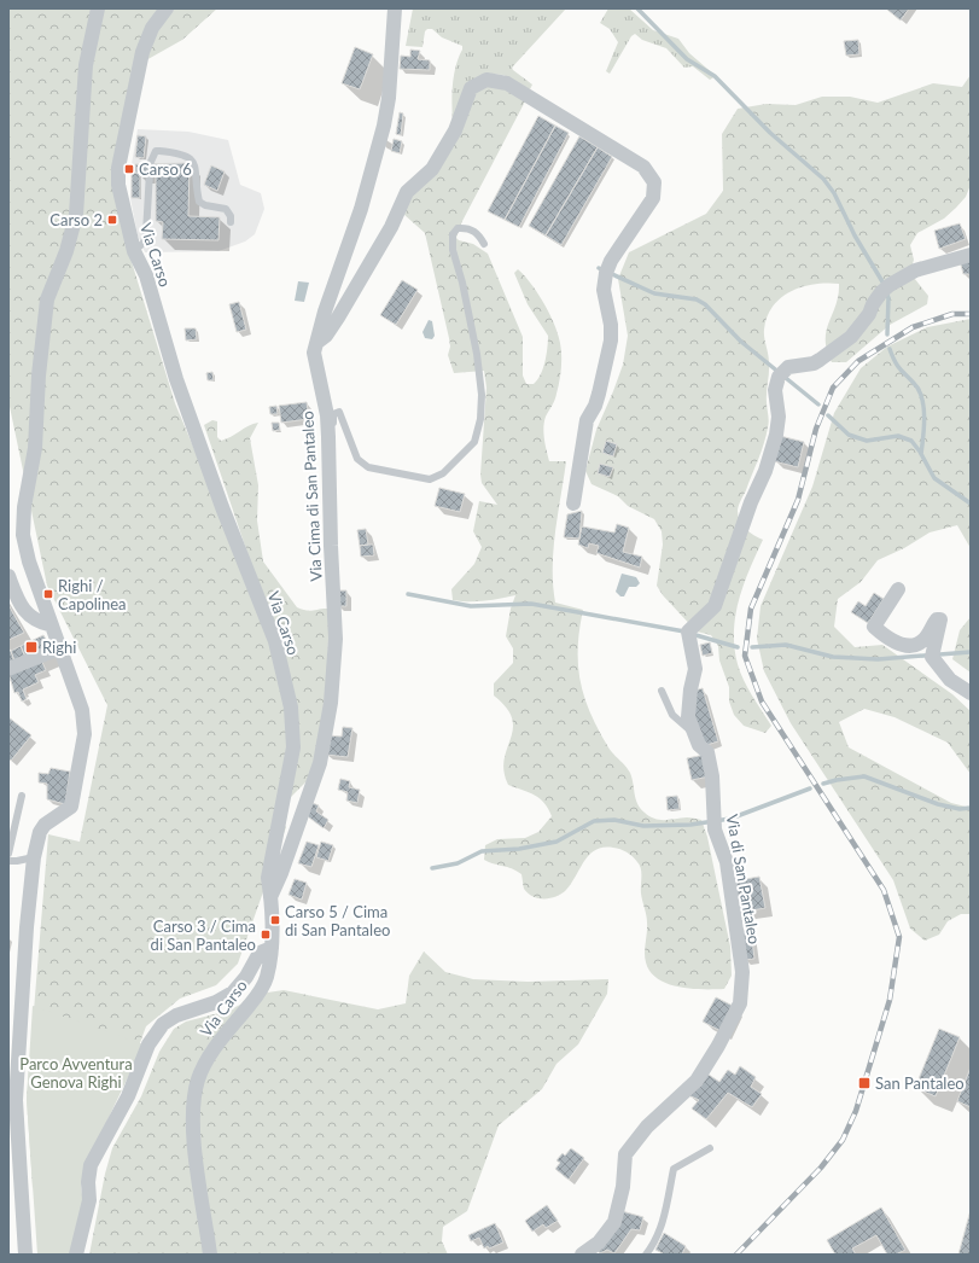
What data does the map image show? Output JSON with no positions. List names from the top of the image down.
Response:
{
  "streets": {
    "street": ["Via Carso", "Via Cima di San Pantaleo", "Via di San Pantaleo"]
  },
  "crossings": [
    ["Via Carso", "Via Cima di San Pantaleo"]
  ],
  "parks": ["Parco Avventura Genova Righi"],
  "places": {
    "transit": [
      "Carso 6",
      "Carso 2",
      "Righi / Capolinea",
      "Righi",
      "Carso 5 / Cima di San Pantaleo",
      "Carso 3 / Cima di San Pantaleo",
      "San Pantaleo"
    ]
  }
}
